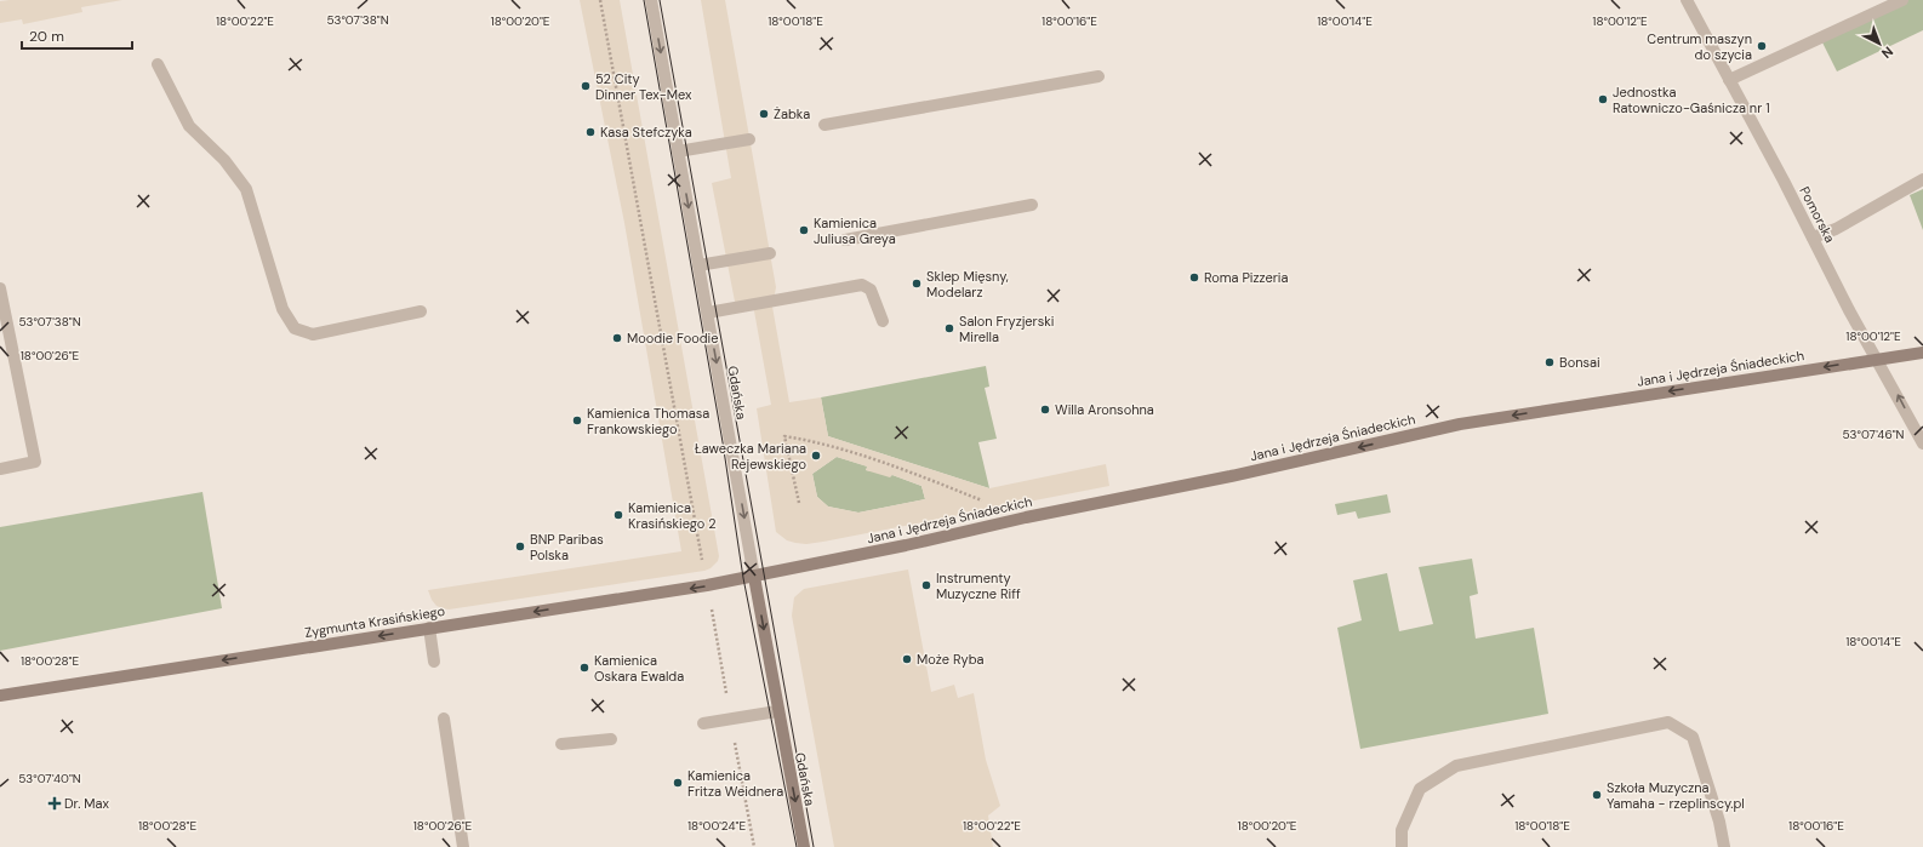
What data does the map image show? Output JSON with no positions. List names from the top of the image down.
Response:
{
  "streets": {
    "street": [
      "Pomorska",
      "Jana i Jędrzeja Śniadeckich",
      "Gdańska",
      "Zygmunta Krasińskiego"
    ]
  },
  "crossings": [
    ["Pomorska", "Jana i Jędrzeja Śniadeckich"],
    ["Jana i Jędrzeja Śniadeckich", "Gdańska"],
    ["Jana i Jędrzeja Śniadeckich", "Zygmunta Krasińskiego"],
    ["Gdańska", "Zygmunta Krasińskiego"]
  ],
  "one_way": ["Jana i Jędrzeja Śniadeckich", "Gdańska", "Zygmunta Krasińskiego"],
  "places": {
    "other": [
      "Centrum maszyn do szycia",
      "52 City Dinner Tex-Mex",
      "Jednostka Ratowniczo-Gaśnicza nr 1",
      "Żabka",
      "Kasa Stefczyka",
      "Kamienica Juliusa Greya",
      "Roma Pizzeria",
      "Sklep Mięsny, Modelarz",
      "Salon Fryzjerski Mirella",
      "Moodie Foodie",
      "Bonsai",
      "Willa Aronsohna",
      "Kamienica Thomasa Frankowskiego",
      "Ławeczka Mariana Rejewskiego",
      "Kamienica Krasińskiego 2",
      "BNP Paribas Polska",
      "Instrumenty Muzyczne Riff",
      "Może Ryba",
      "Kamienica Oskara Ewalda",
      "Kamienica Fritza Weidnera",
      "Szkoła Muzyczna Yamaha - rzeplinscy.pl"
    ],
    "health": ["Dr. Max"]
  },
  "scale_bar": "20 m",
  "north": "bottom right",
  "coordinates": [
    "53°07'38\"N",
    "18°00'22\"E",
    "18°00'20\"E",
    "18°00'18\"E",
    "18°00'16\"E",
    "18°00'14\"E",
    "18°00'12\"E",
    "18°00'26\"E",
    "53°07'46\"N",
    "18°00'28\"E",
    "53°07'40\"N",
    "18°00'24\"E"
  ]
}
